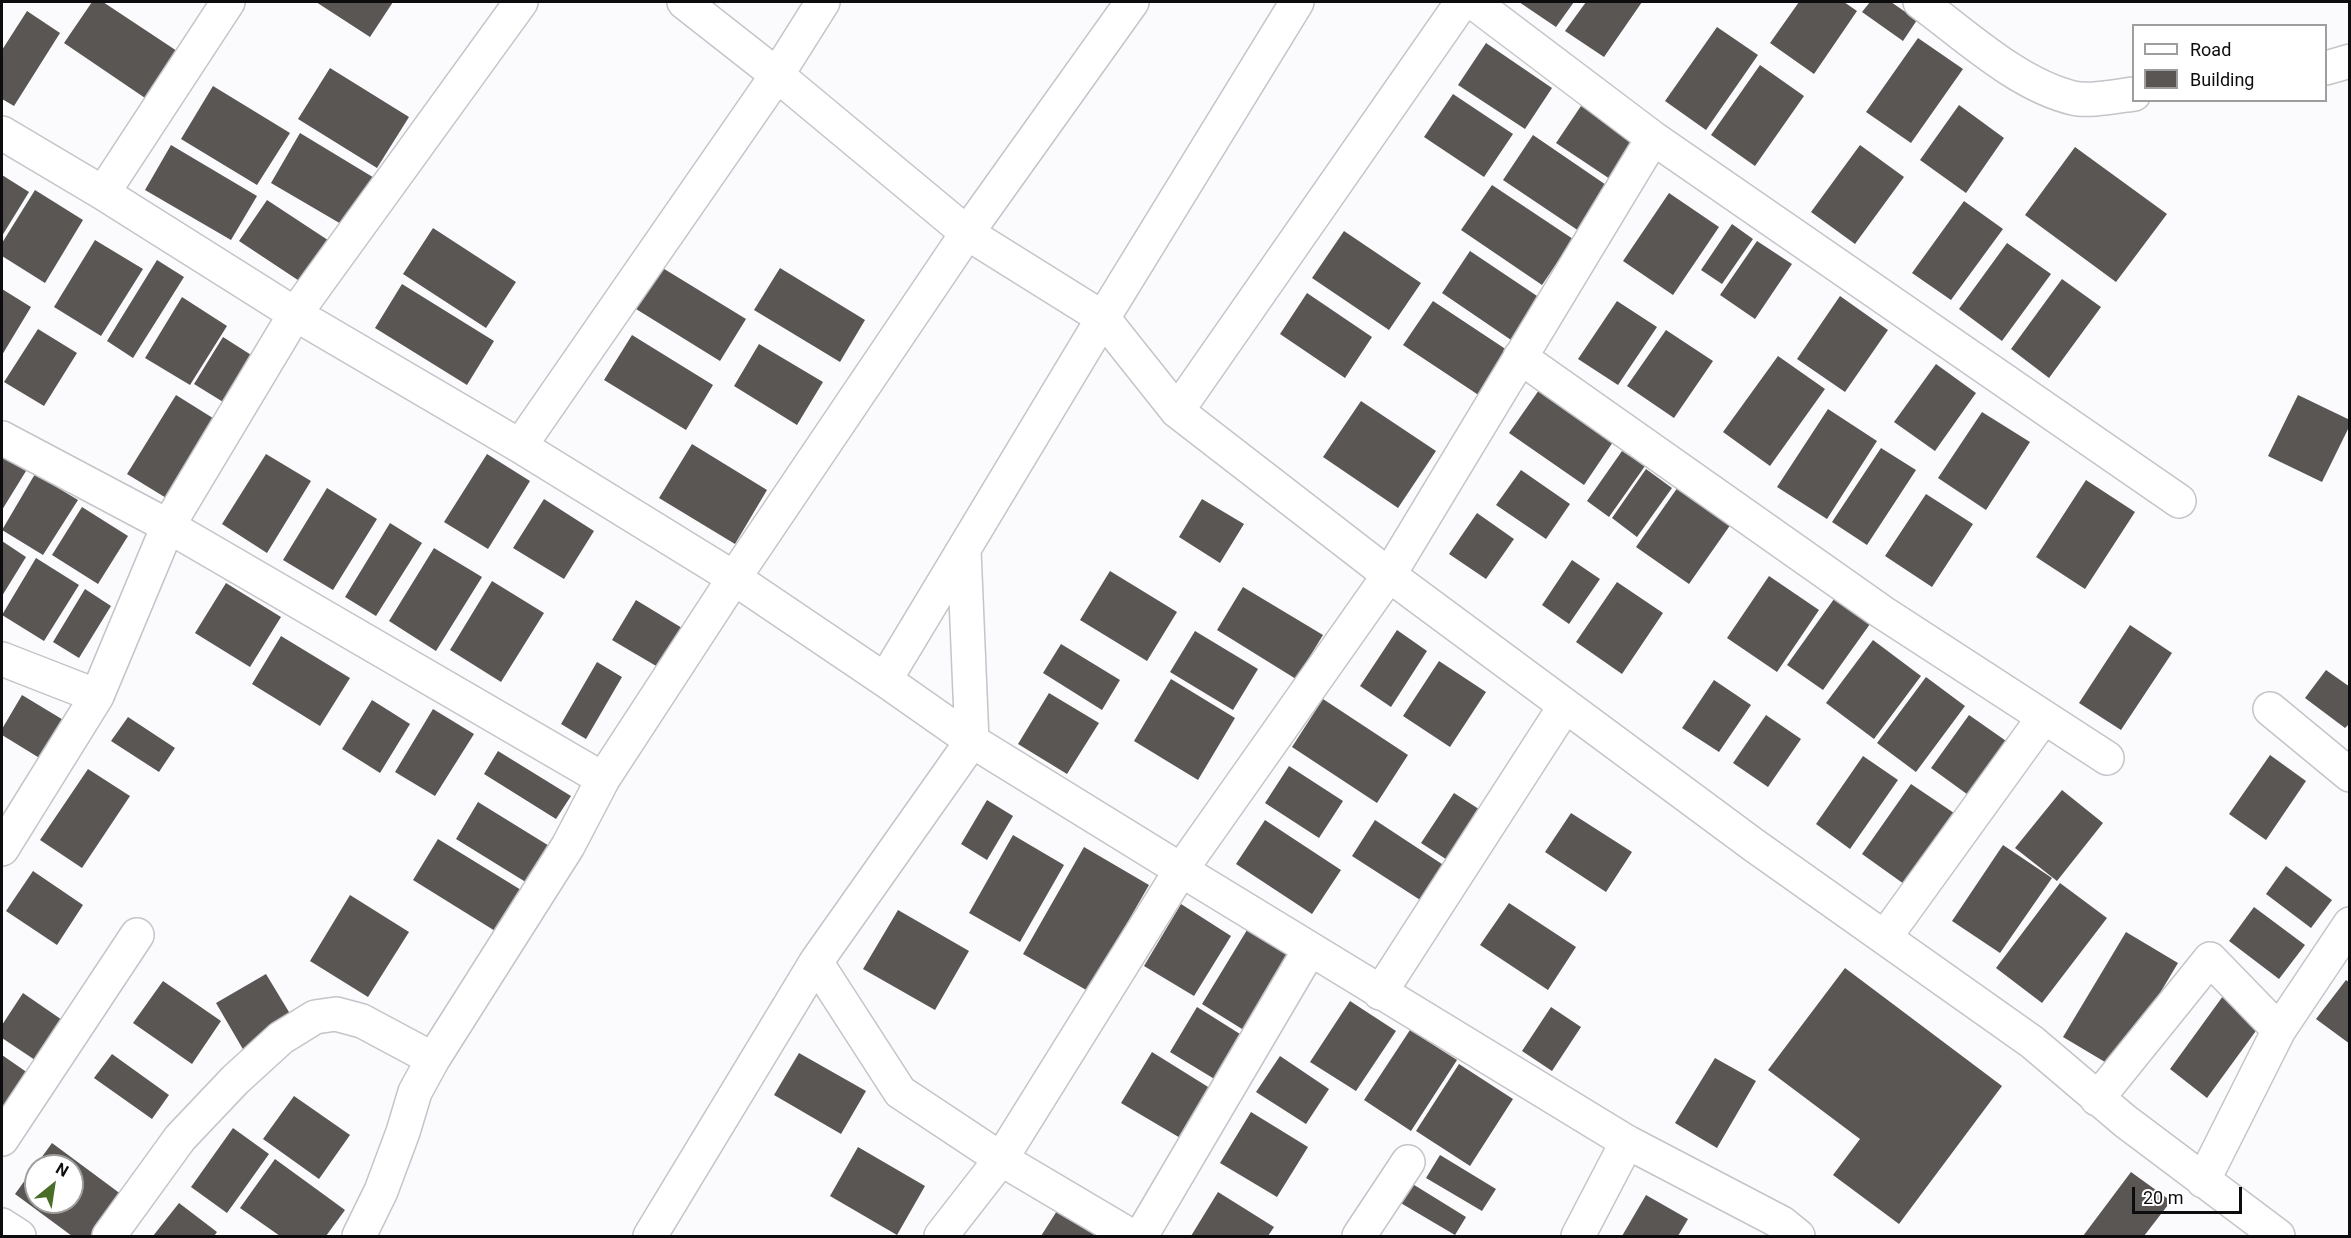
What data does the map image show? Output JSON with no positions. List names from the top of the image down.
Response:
{
  "legend": ["Road", "Building"],
  "scale_bar": "20 m",
  "north": "top right"
}
